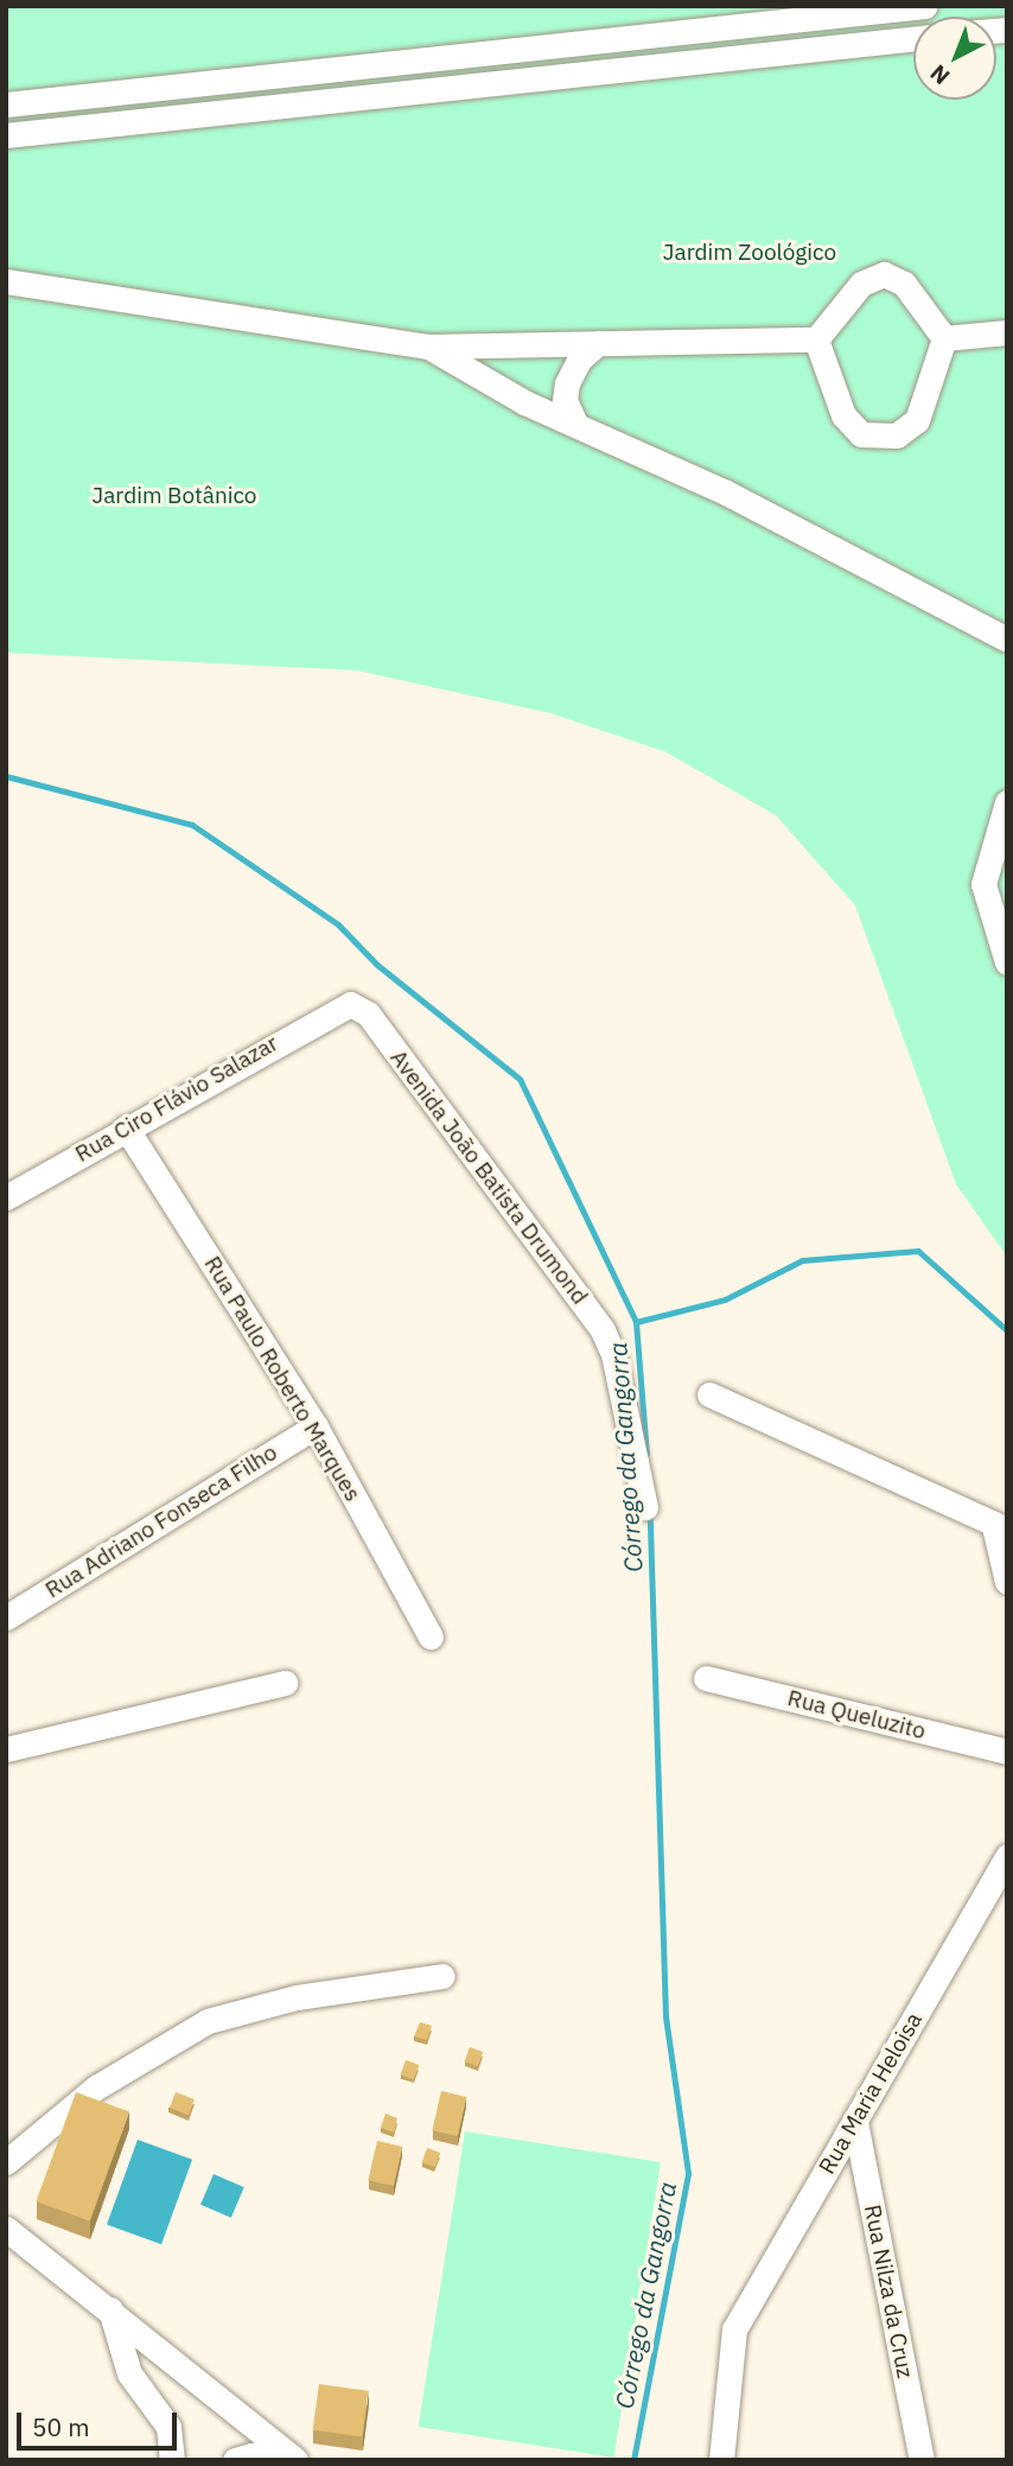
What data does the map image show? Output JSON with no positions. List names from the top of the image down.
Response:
{
  "streets": {
    "street": [
      "Rua Ciro Flávio Salazar",
      "Avenida João Batista Drumond",
      "Rua Paulo Roberto Marques",
      "Rua Adriano Fonseca Filho",
      "Rua Queluzito",
      "Rua Maria Heloisa",
      "Rua Nilza da Cruz"
    ]
  },
  "crossings": [
    ["Rua Ciro Flávio Salazar", "Avenida João Batista Drumond"],
    ["Rua Ciro Flávio Salazar", "Rua Paulo Roberto Marques"],
    ["Rua Paulo Roberto Marques", "Rua Adriano Fonseca Filho"],
    ["Rua Maria Heloisa", "Rua Nilza da Cruz"]
  ],
  "water": ["Córrego da Gangorra"],
  "parks": ["Jardim Zoológico", "Jardim Botânico"],
  "scale_bar": "50 m",
  "north": "bottom left"
}
